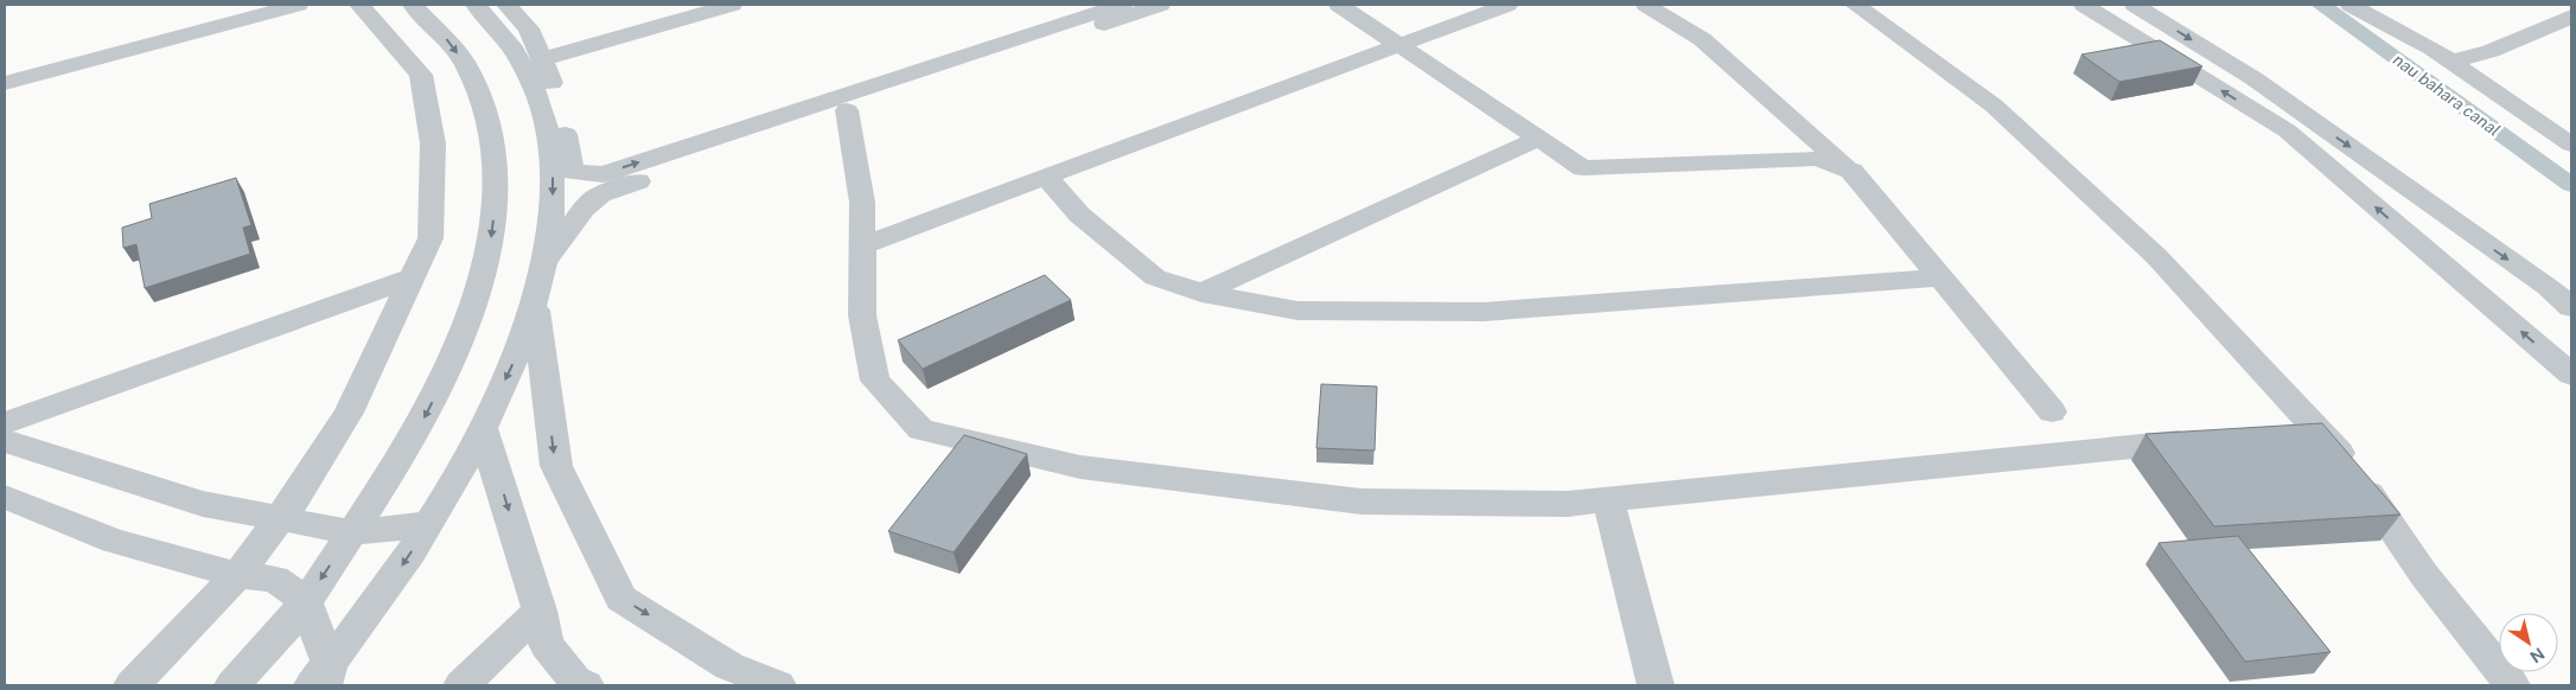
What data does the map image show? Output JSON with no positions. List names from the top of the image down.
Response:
{
  "water": ["nau bahara canal"],
  "north": "bottom right"
}
